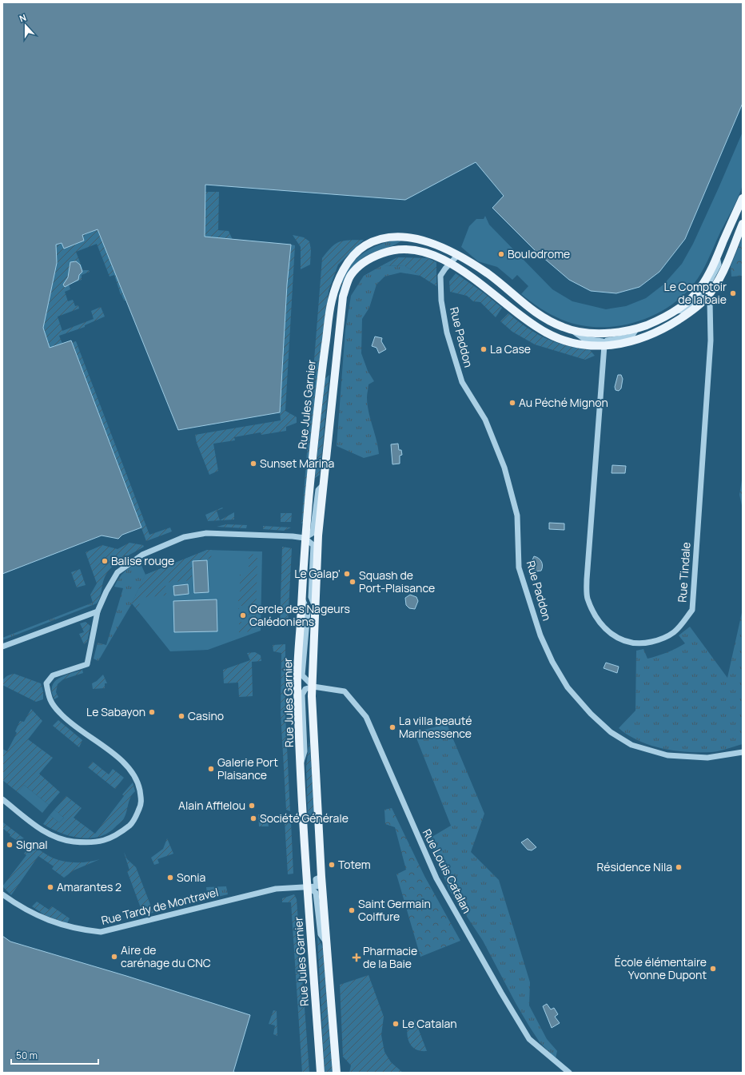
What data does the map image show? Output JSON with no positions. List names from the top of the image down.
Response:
{
  "streets": {
    "main road": ["Rue Jules Garnier"],
    "street": [
      "Rue Paddon",
      "Rue Tindale",
      "Rue Louis Catalan",
      "Rue Tardy de Montravel"
    ]
  },
  "crossings": [
    ["Rue Paddon", "Rue Jules Garnier"],
    ["Rue Jules Garnier", "Rue Tindale"],
    ["Rue Jules Garnier", "Rue Louis Catalan"],
    ["Rue Jules Garnier", "Rue Tardy de Montravel"]
  ],
  "places": {
    "other": [
      "Boulodrome",
      "Le Comptoir de la baie",
      "La Case",
      "Au Péché Mignon",
      "Sunset Marina",
      "Balise rouge",
      "Le Galap'",
      "Squash de Port-Plaisance",
      "Cercle des Nageurs Calédoniens",
      "Le Sabayon",
      "Casino",
      "La villa beauté Marinessence",
      "Galerie Port Plaisance",
      "Alain Afflelou",
      "Société Générale",
      "Signal",
      "Totem",
      "Résidence Nila",
      "Sonia",
      "Amarantes 2",
      "Saint Germain Coiffure",
      "Aire de carénage du CNC",
      "École élémentaire Yvonne Dupont",
      "Le Catalan"
    ],
    "health": ["Pharmacie de la Baie"]
  },
  "scale_bar": "50 m",
  "north": "top"
}
